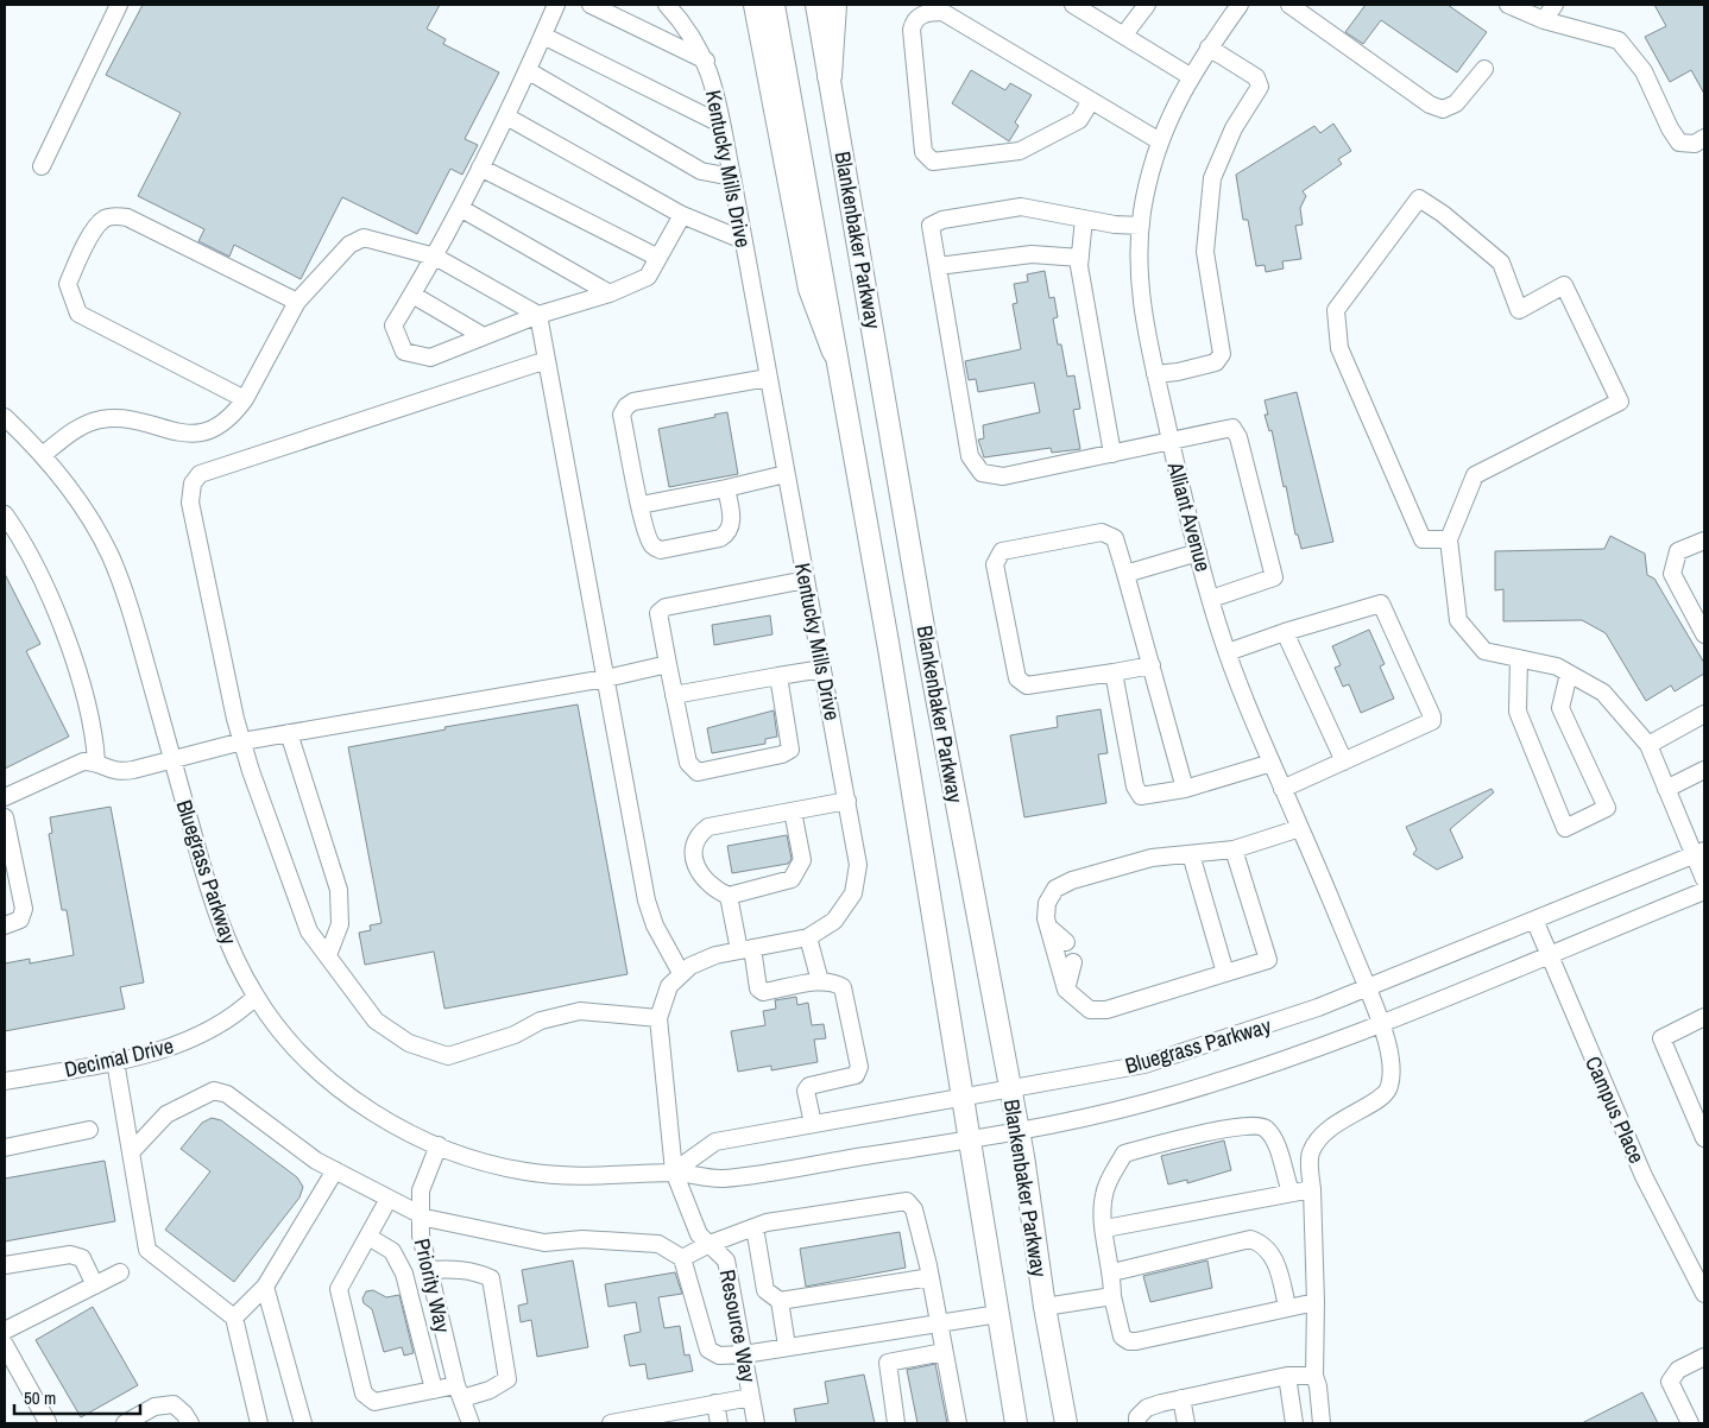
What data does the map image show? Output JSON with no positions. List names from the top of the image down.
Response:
{
  "streets": {
    "main road": ["Blankenbaker Parkway"],
    "street": [
      "Kentucky Mills Drive",
      "Alliant Avenue",
      "Bluegrass Parkway",
      "Decimal Drive",
      "Campus Place",
      "Priority Way",
      "Resource Way"
    ]
  },
  "crossings": [
    ["Kentucky Mills Drive", "Bluegrass Parkway"],
    ["Kentucky Mills Drive", "Resource Way"],
    ["Blankenbaker Parkway", "Bluegrass Parkway"],
    ["Alliant Avenue", "Bluegrass Parkway"],
    ["Bluegrass Parkway", "Decimal Drive"],
    ["Bluegrass Parkway", "Campus Place"],
    ["Bluegrass Parkway", "Priority Way"],
    ["Bluegrass Parkway", "Resource Way"]
  ],
  "scale_bar": "50 m"
}
